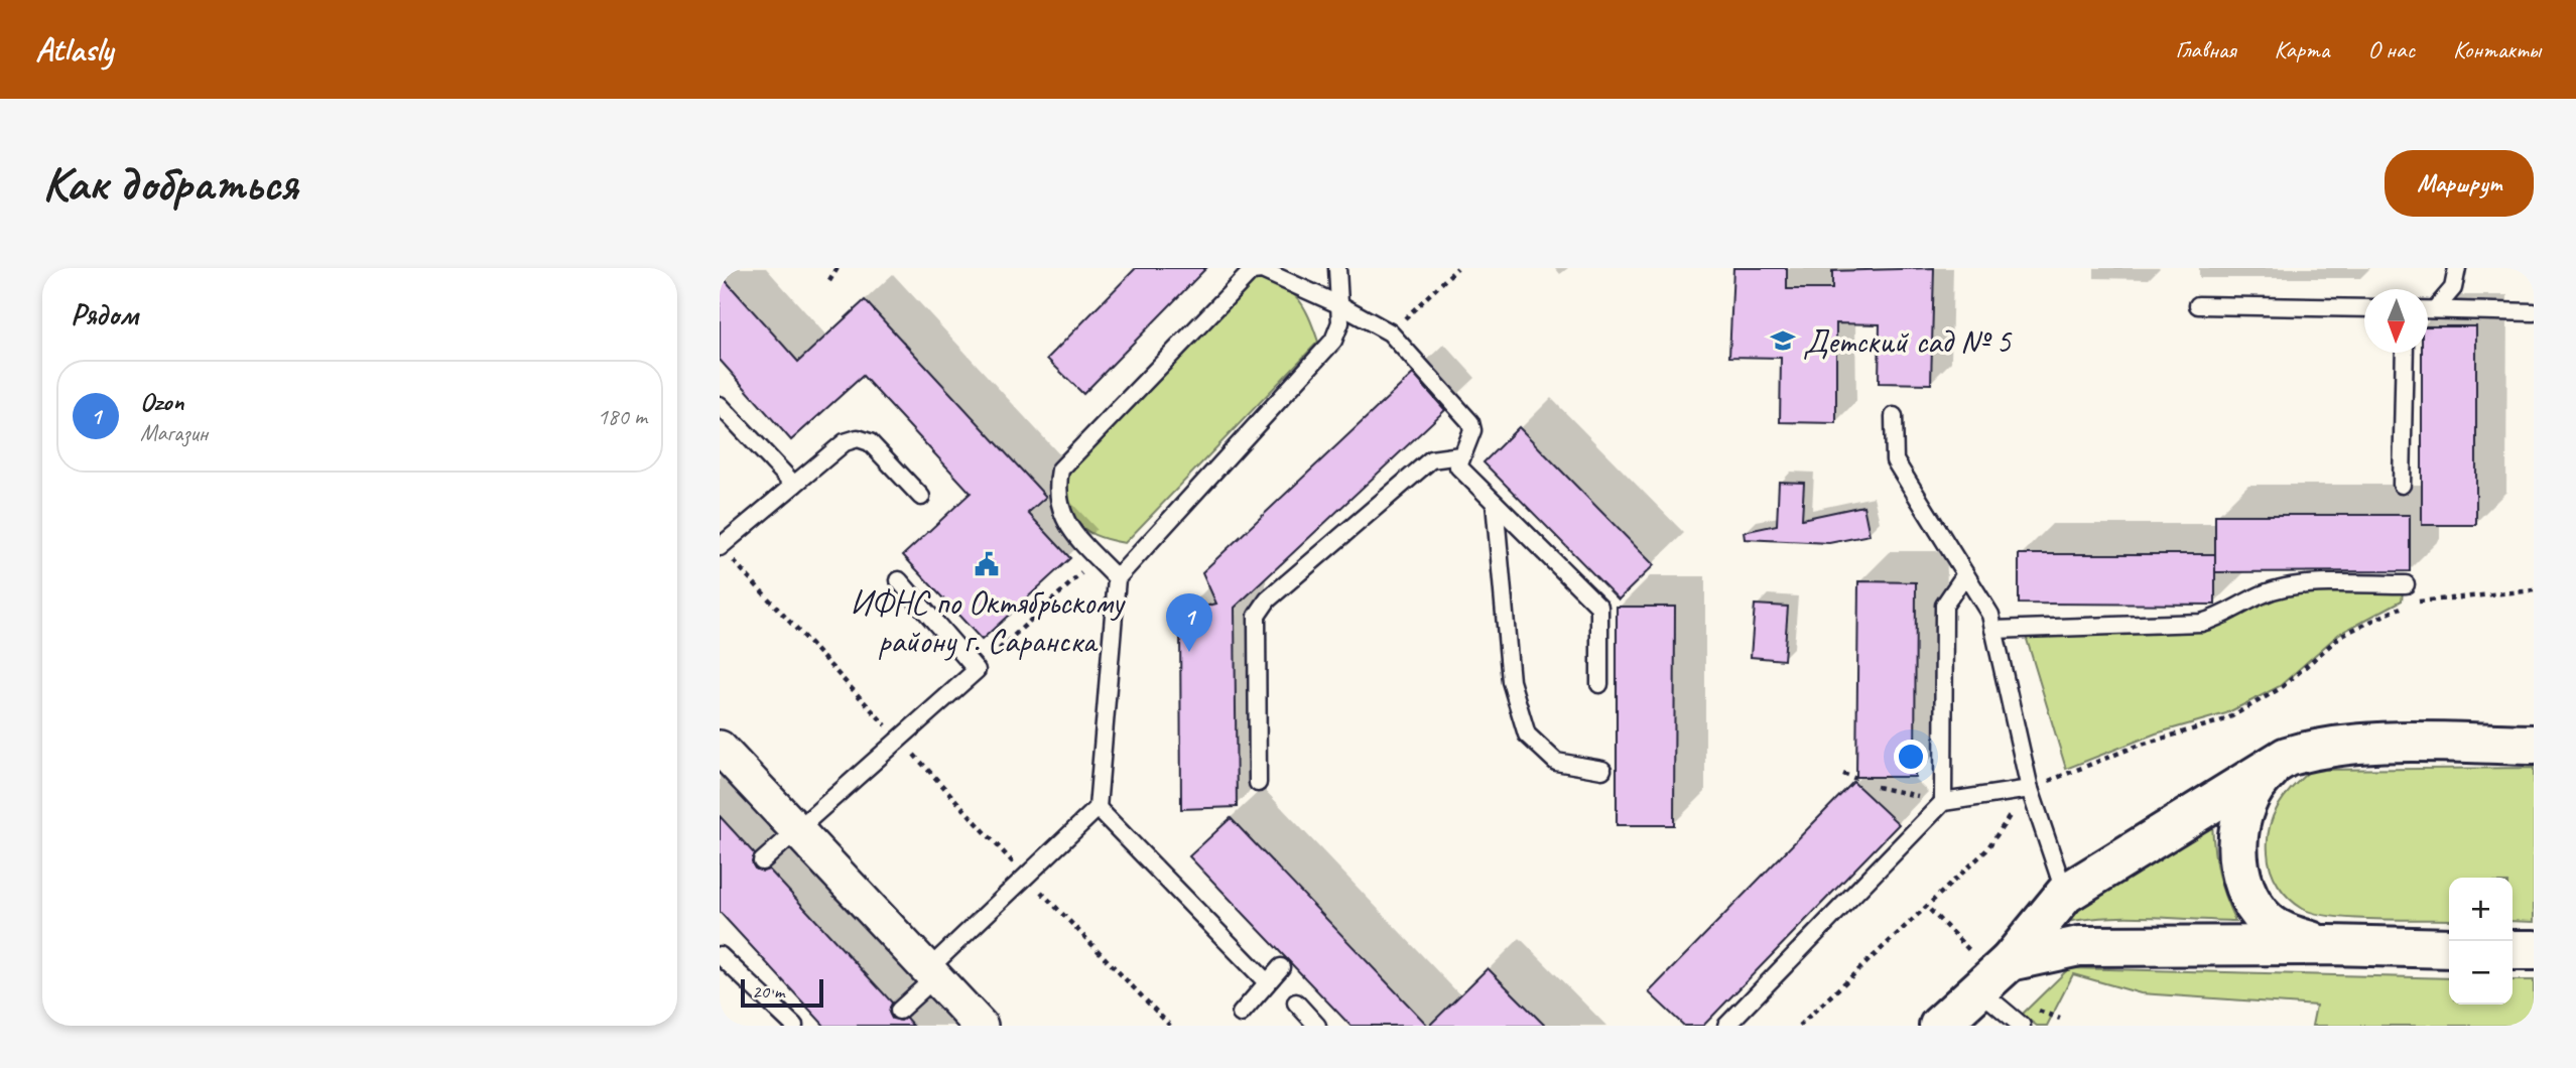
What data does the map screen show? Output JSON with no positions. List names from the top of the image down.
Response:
{
  "places": {
    "school or university": ["Детский сад № 5"],
    "public building": ["ИФНС по Октябрьскому району г. Саранска"]
  },
  "scale_bar": "20 m",
  "north": "bottom",
  "page": {
    "header": "Atlasly",
    "nav": [
      "Главная",
      "Карта",
      "О нас",
      "Контакты"
    ],
    "buttons": "Маршрут",
    "title": "Как добраться",
    "heading": "Рядом",
    "list": [
      {
        "mark": "1",
        "name": "Ozon",
        "note": "Магазин",
        "value": "180 m"
      }
    ],
    "pins": "1",
    "map_buttons": ["+", "−"],
    "scale": "20 m"
  }
}
